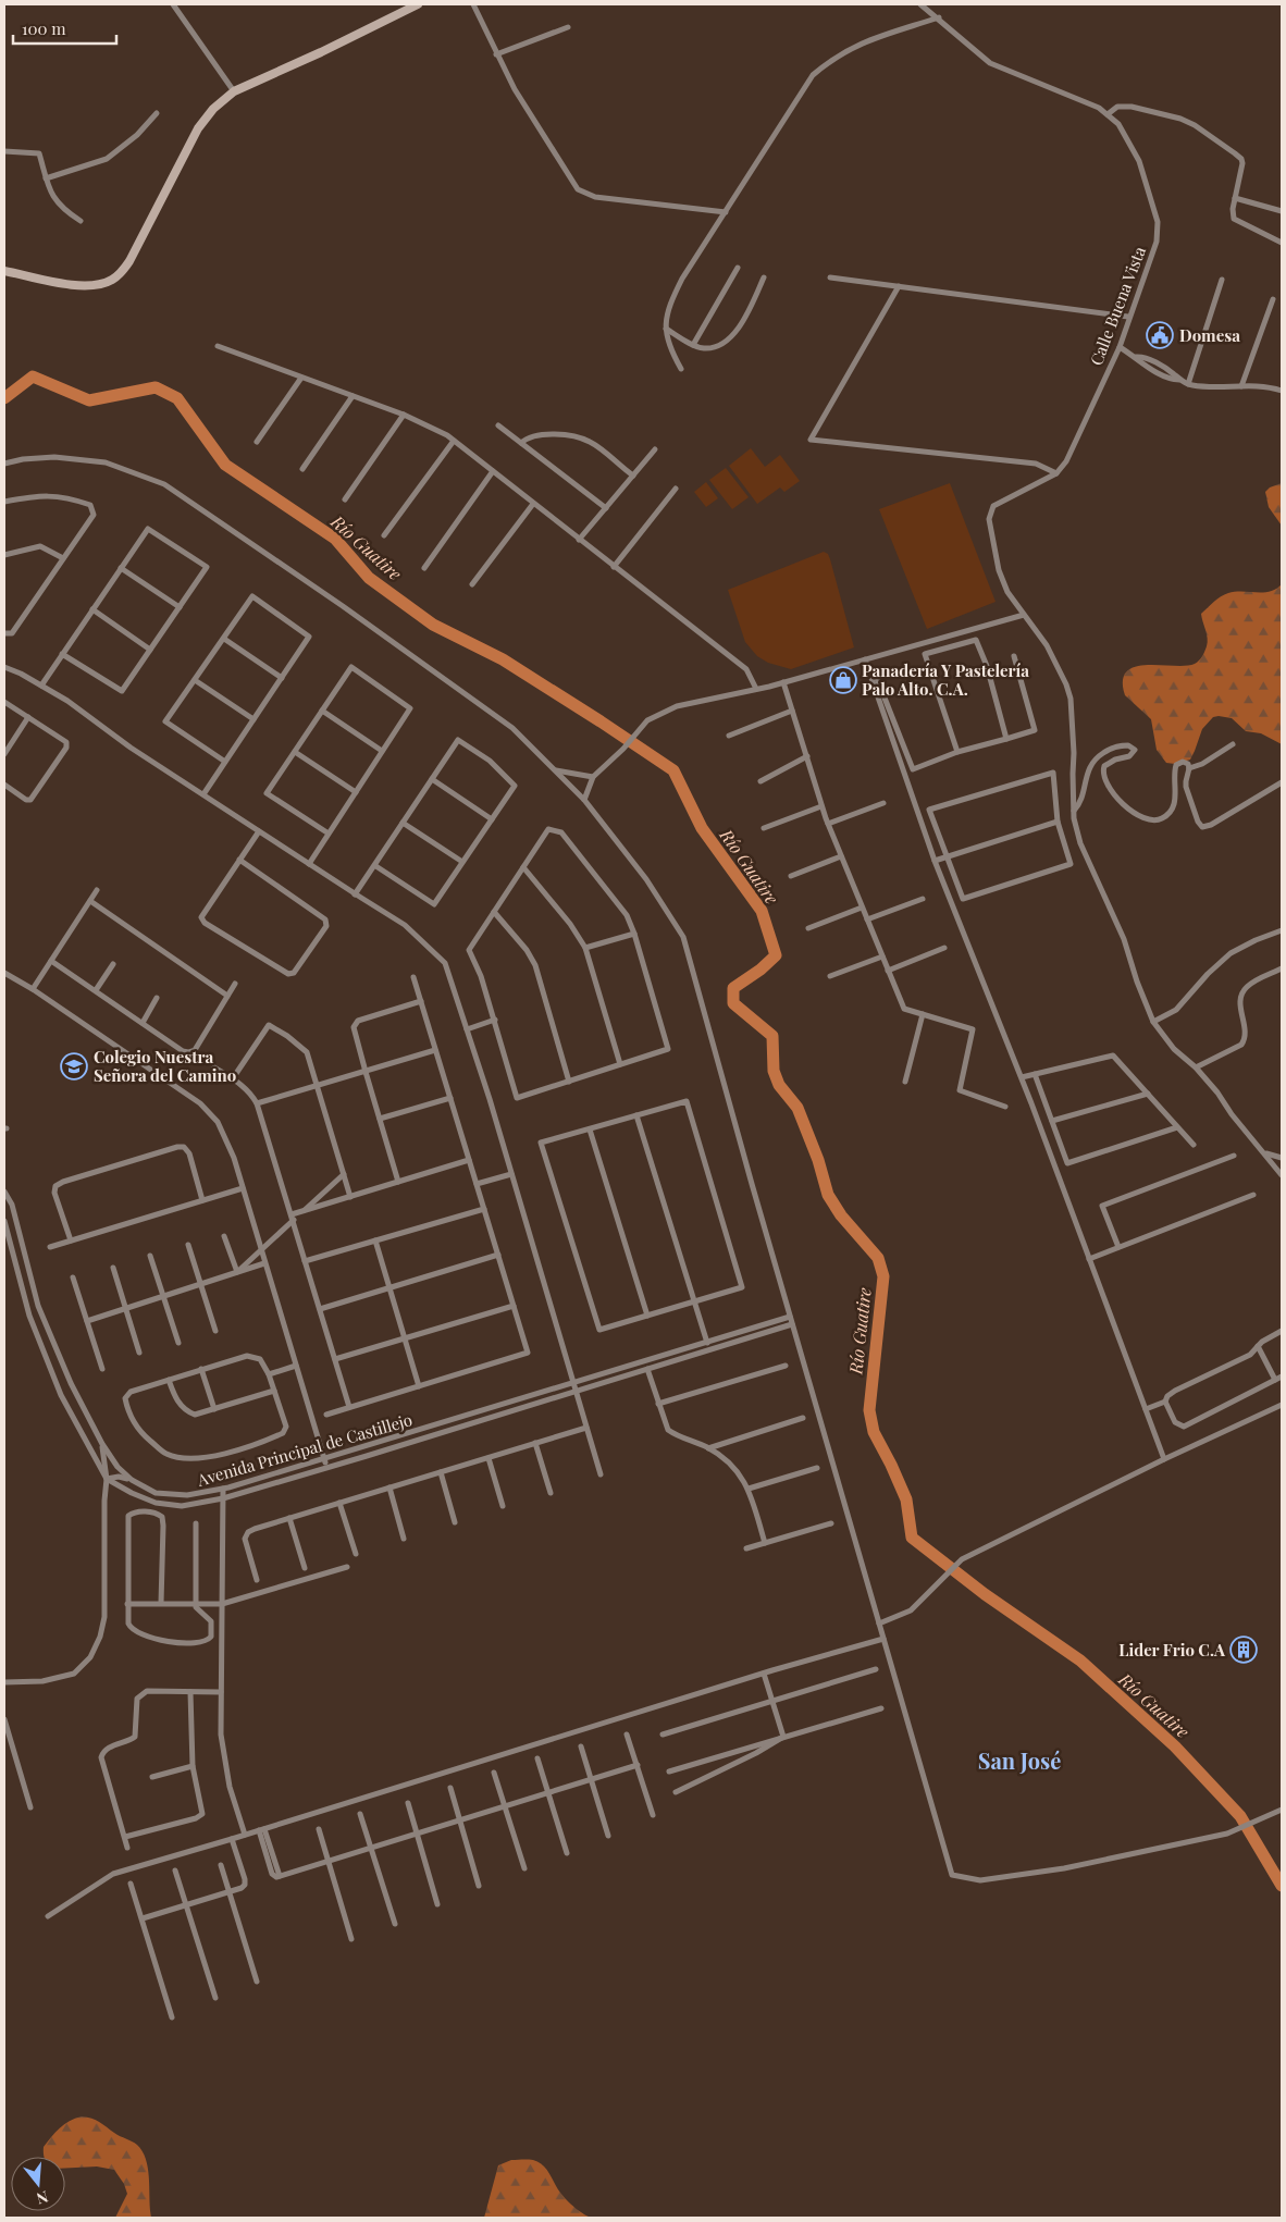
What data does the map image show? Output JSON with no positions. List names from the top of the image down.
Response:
{
  "streets": {
    "street": ["Calle Buena Vista", "Avenida Principal de Castillejo"]
  },
  "districts": ["San José"],
  "water": ["Río Guatire"],
  "places": {
    "public building": ["Domesa"],
    "shop": ["Panadería Y Pastelería Palo Alto. C.A."],
    "school or university": ["Colegio Nuestra Señora del Camino"],
    "building": ["Lider Frio C.A"]
  },
  "scale_bar": "100 m",
  "north": "bottom"
}
